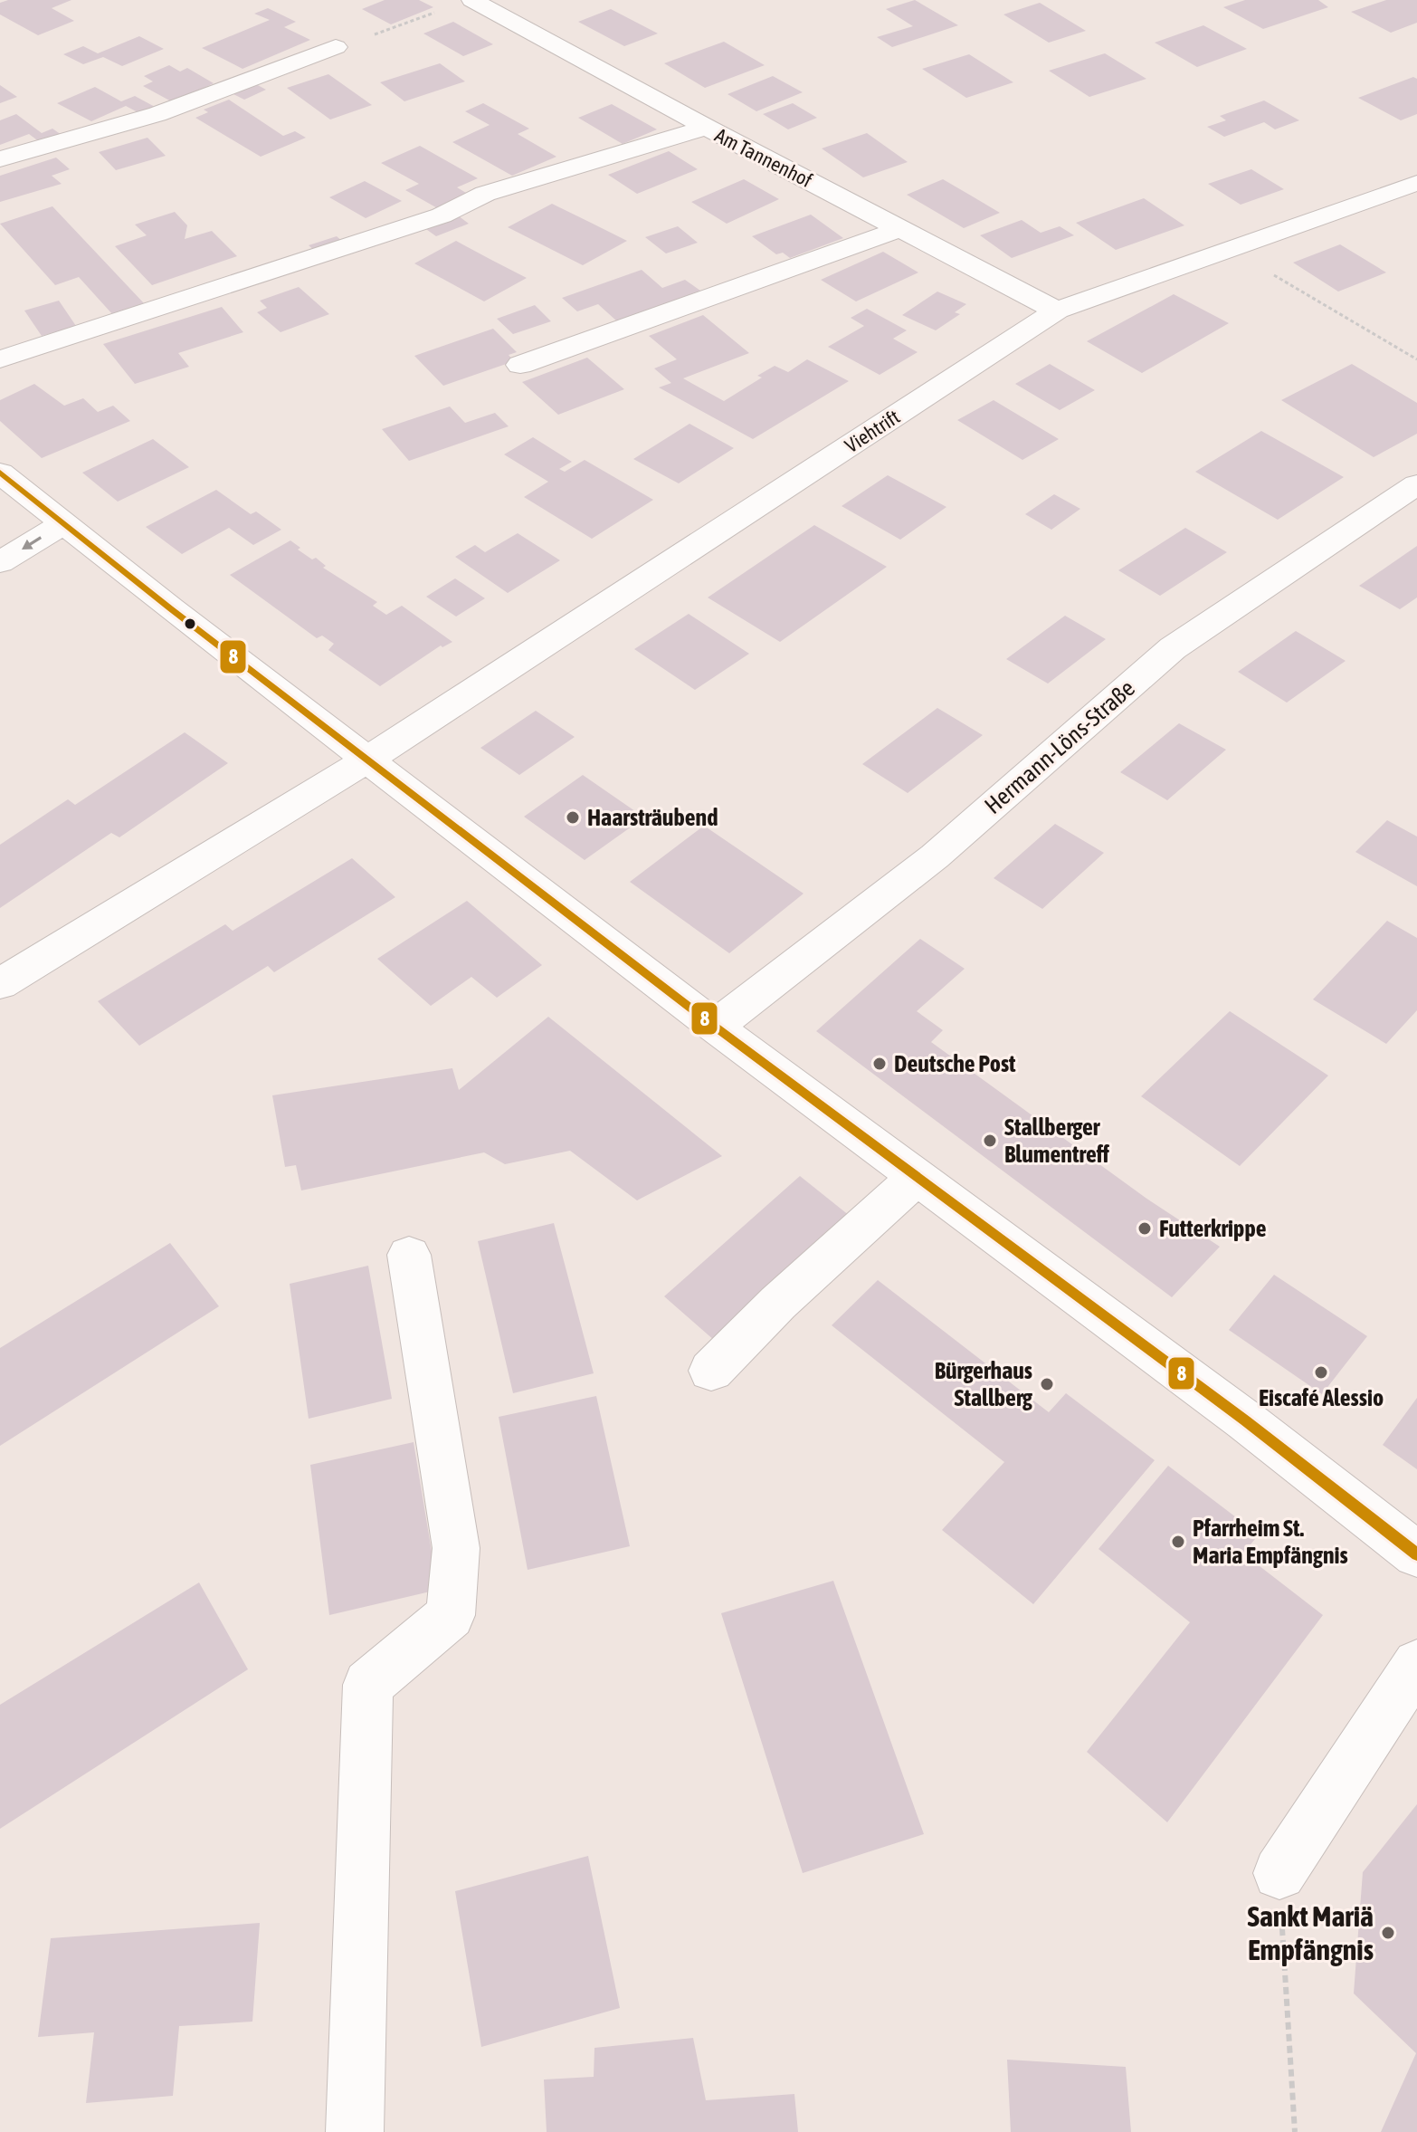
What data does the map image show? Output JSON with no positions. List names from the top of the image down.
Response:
{
  "streets": {
    "street": ["Am Tannenhof", "Viehtrift", "Hermann-Löns-Straße"]
  },
  "crossings": [
    ["Am Tannenhof", "Viehtrift"]
  ],
  "places": [
    "Haarsträubend",
    "Deutsche Post",
    "Stallberger Blumentreff",
    "Futterkrippe",
    "Eiscafé Alessio",
    "Bürgerhaus Stallberg",
    "Pfarrheim St. Maria Empfängnis",
    "Sankt Mariä Empfängnis"
  ],
  "lines": ["transit line 8"]
}
